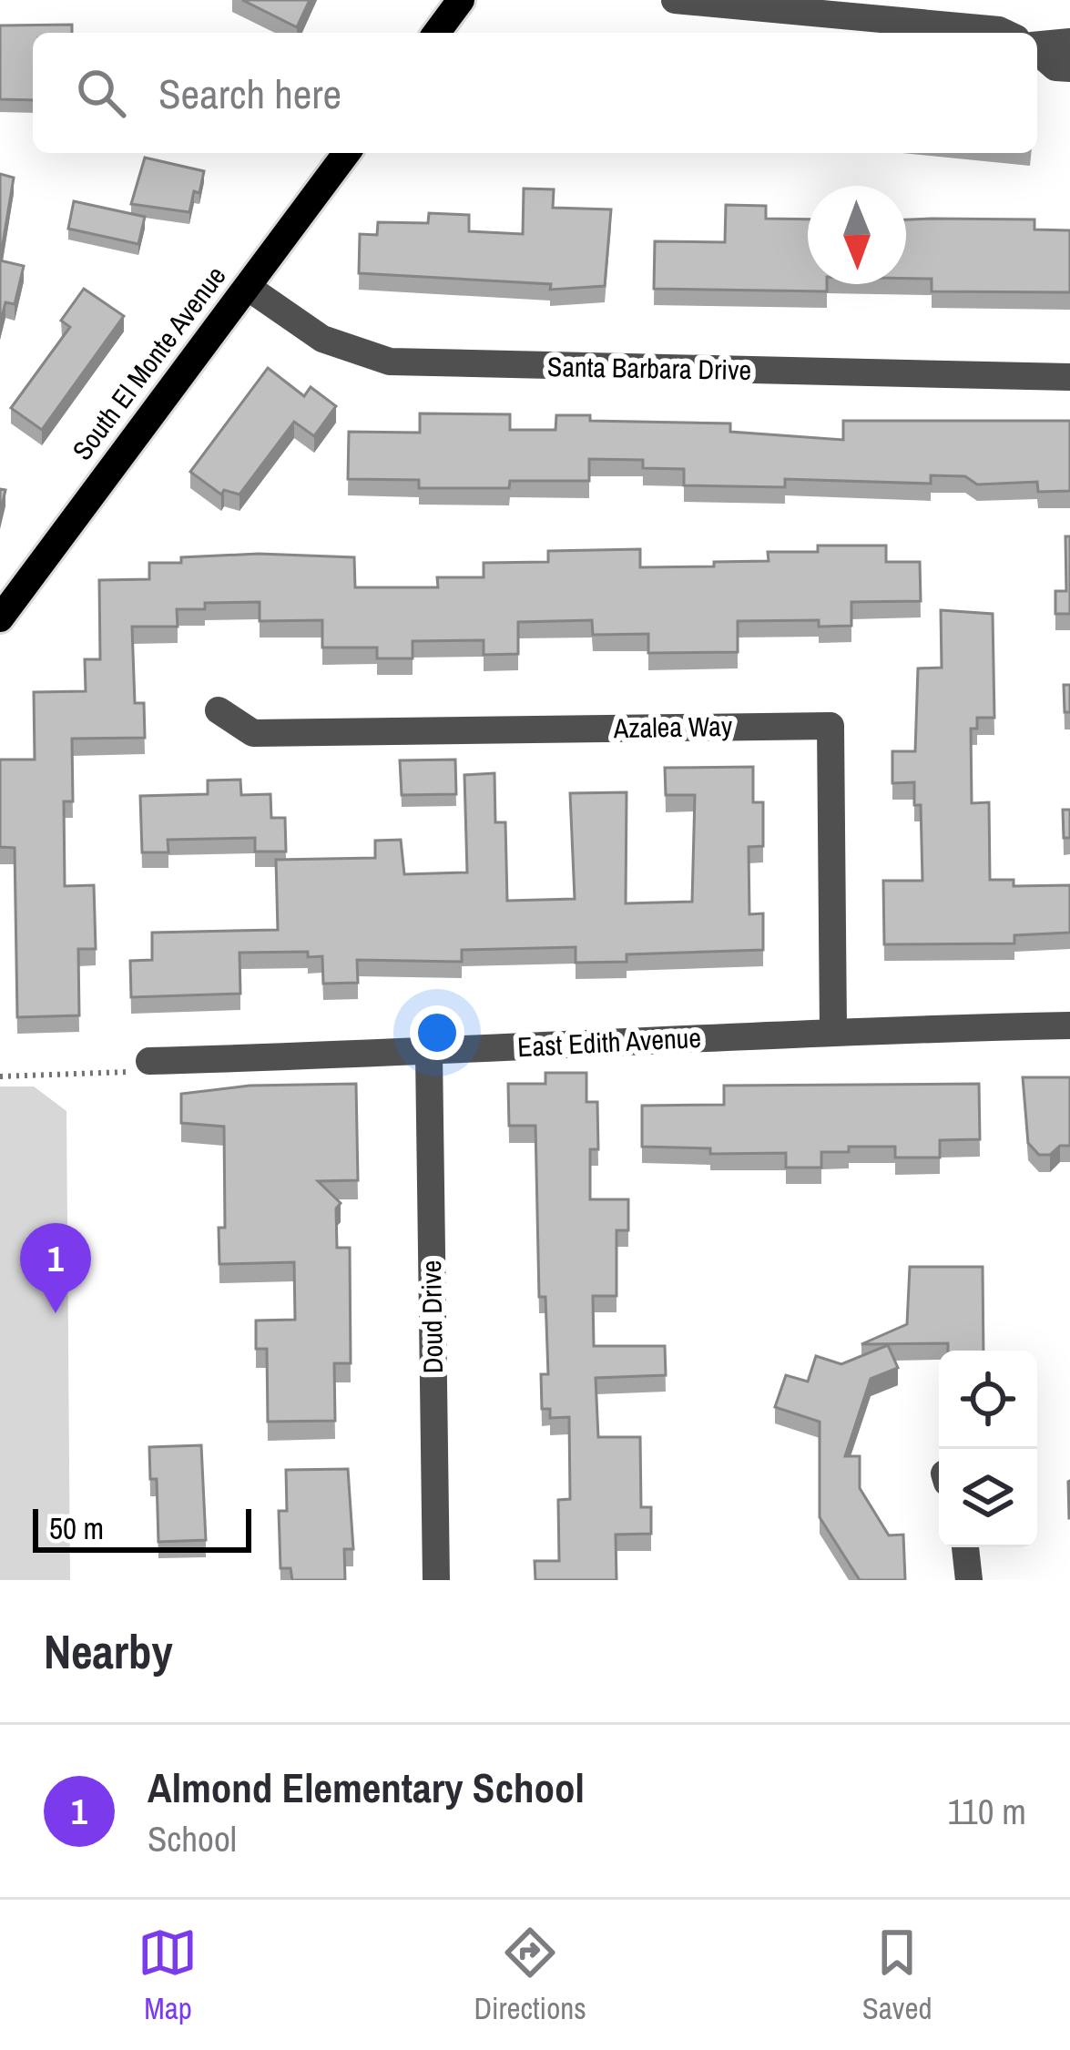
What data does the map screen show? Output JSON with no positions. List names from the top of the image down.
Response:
{
  "streets": {
    "main road": ["South El Monte Avenue"],
    "street": [
      "Santa Barbara Drive",
      "Azalea Way",
      "East Edith Avenue",
      "Doud Drive"
    ]
  },
  "crossings": [
    ["South El Monte Avenue", "Santa Barbara Drive"],
    ["Azalea Way", "East Edith Avenue"],
    ["East Edith Avenue", "Doud Drive"]
  ],
  "scale_bar": "50 m",
  "north": "bottom",
  "page": {
    "search": "Search here",
    "pins": "1",
    "scale": "50 m",
    "heading": "Nearby",
    "list": [
      {
        "mark": "1",
        "name": "Almond Elementary School",
        "note": "School",
        "value": "110 m"
      }
    ],
    "nav": ["Map", "Directions", "Saved"]
  }
}
